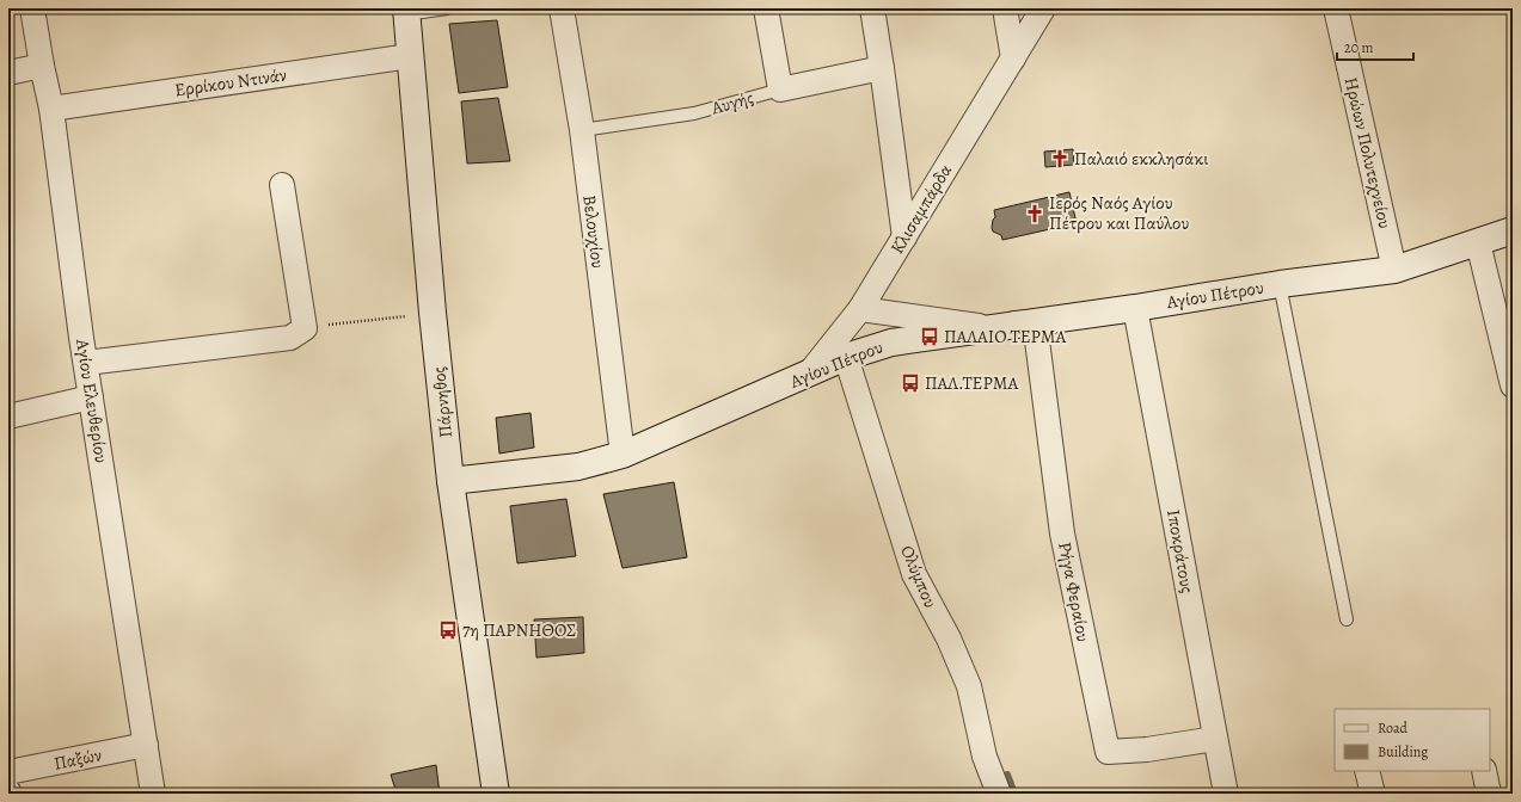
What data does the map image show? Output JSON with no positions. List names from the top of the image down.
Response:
{
  "streets": {
    "street": [
      "Ερρίκου Ντινάν",
      "Αυγής",
      "Ηρώων Πολυτεχνείου",
      "Κλισαμπάρδα",
      "Βελουχίου",
      "Αγίου Πέτρου",
      "Αγίου Ελευθερίου",
      "Πάρνηθος",
      "Ιποκράτους",
      "Ολύμπου",
      "Ρήγα Φεραίου",
      "Παξών"
    ]
  },
  "crossings": [
    ["Ερρίκου Ντινάν", "Αγίου Ελευθερίου"],
    ["Ερρίκου Ντινάν", "Πάρνηθος"],
    ["Αυγής", "Βελουχίου"],
    ["Ηρώων Πολυτεχνείου", "Αγίου Πέτρου"],
    ["Κλισαμπάρδα", "Αγίου Πέτρου"],
    ["Βελουχίου", "Αγίου Πέτρου"],
    ["Αγίου Πέτρου", "Πάρνηθος"],
    ["Αγίου Πέτρου", "Ιποκράτους"],
    ["Αγίου Πέτρου", "Ολύμπου"],
    ["Αγίου Πέτρου", "Ρήγα Φεραίου"],
    ["Αγίου Ελευθερίου", "Παξών"],
    ["Ιποκράτους", "Ρήγα Φεραίου"]
  ],
  "places": {
    "church": ["Παλαιό εκκλησάκι", "Ιερός Ναός Αγίου Πέτρου και Παύλου"],
    "bus stop": ["ΠΑΛΑΙΟ ΤΕΡΜΑ", "ΠΑΛ.ΤΕΡΜΑ", "7η ΠΑΡΝΗΘΟΣ"]
  },
  "legend": ["Road", "Building"],
  "scale_bar": "20 m"
}
